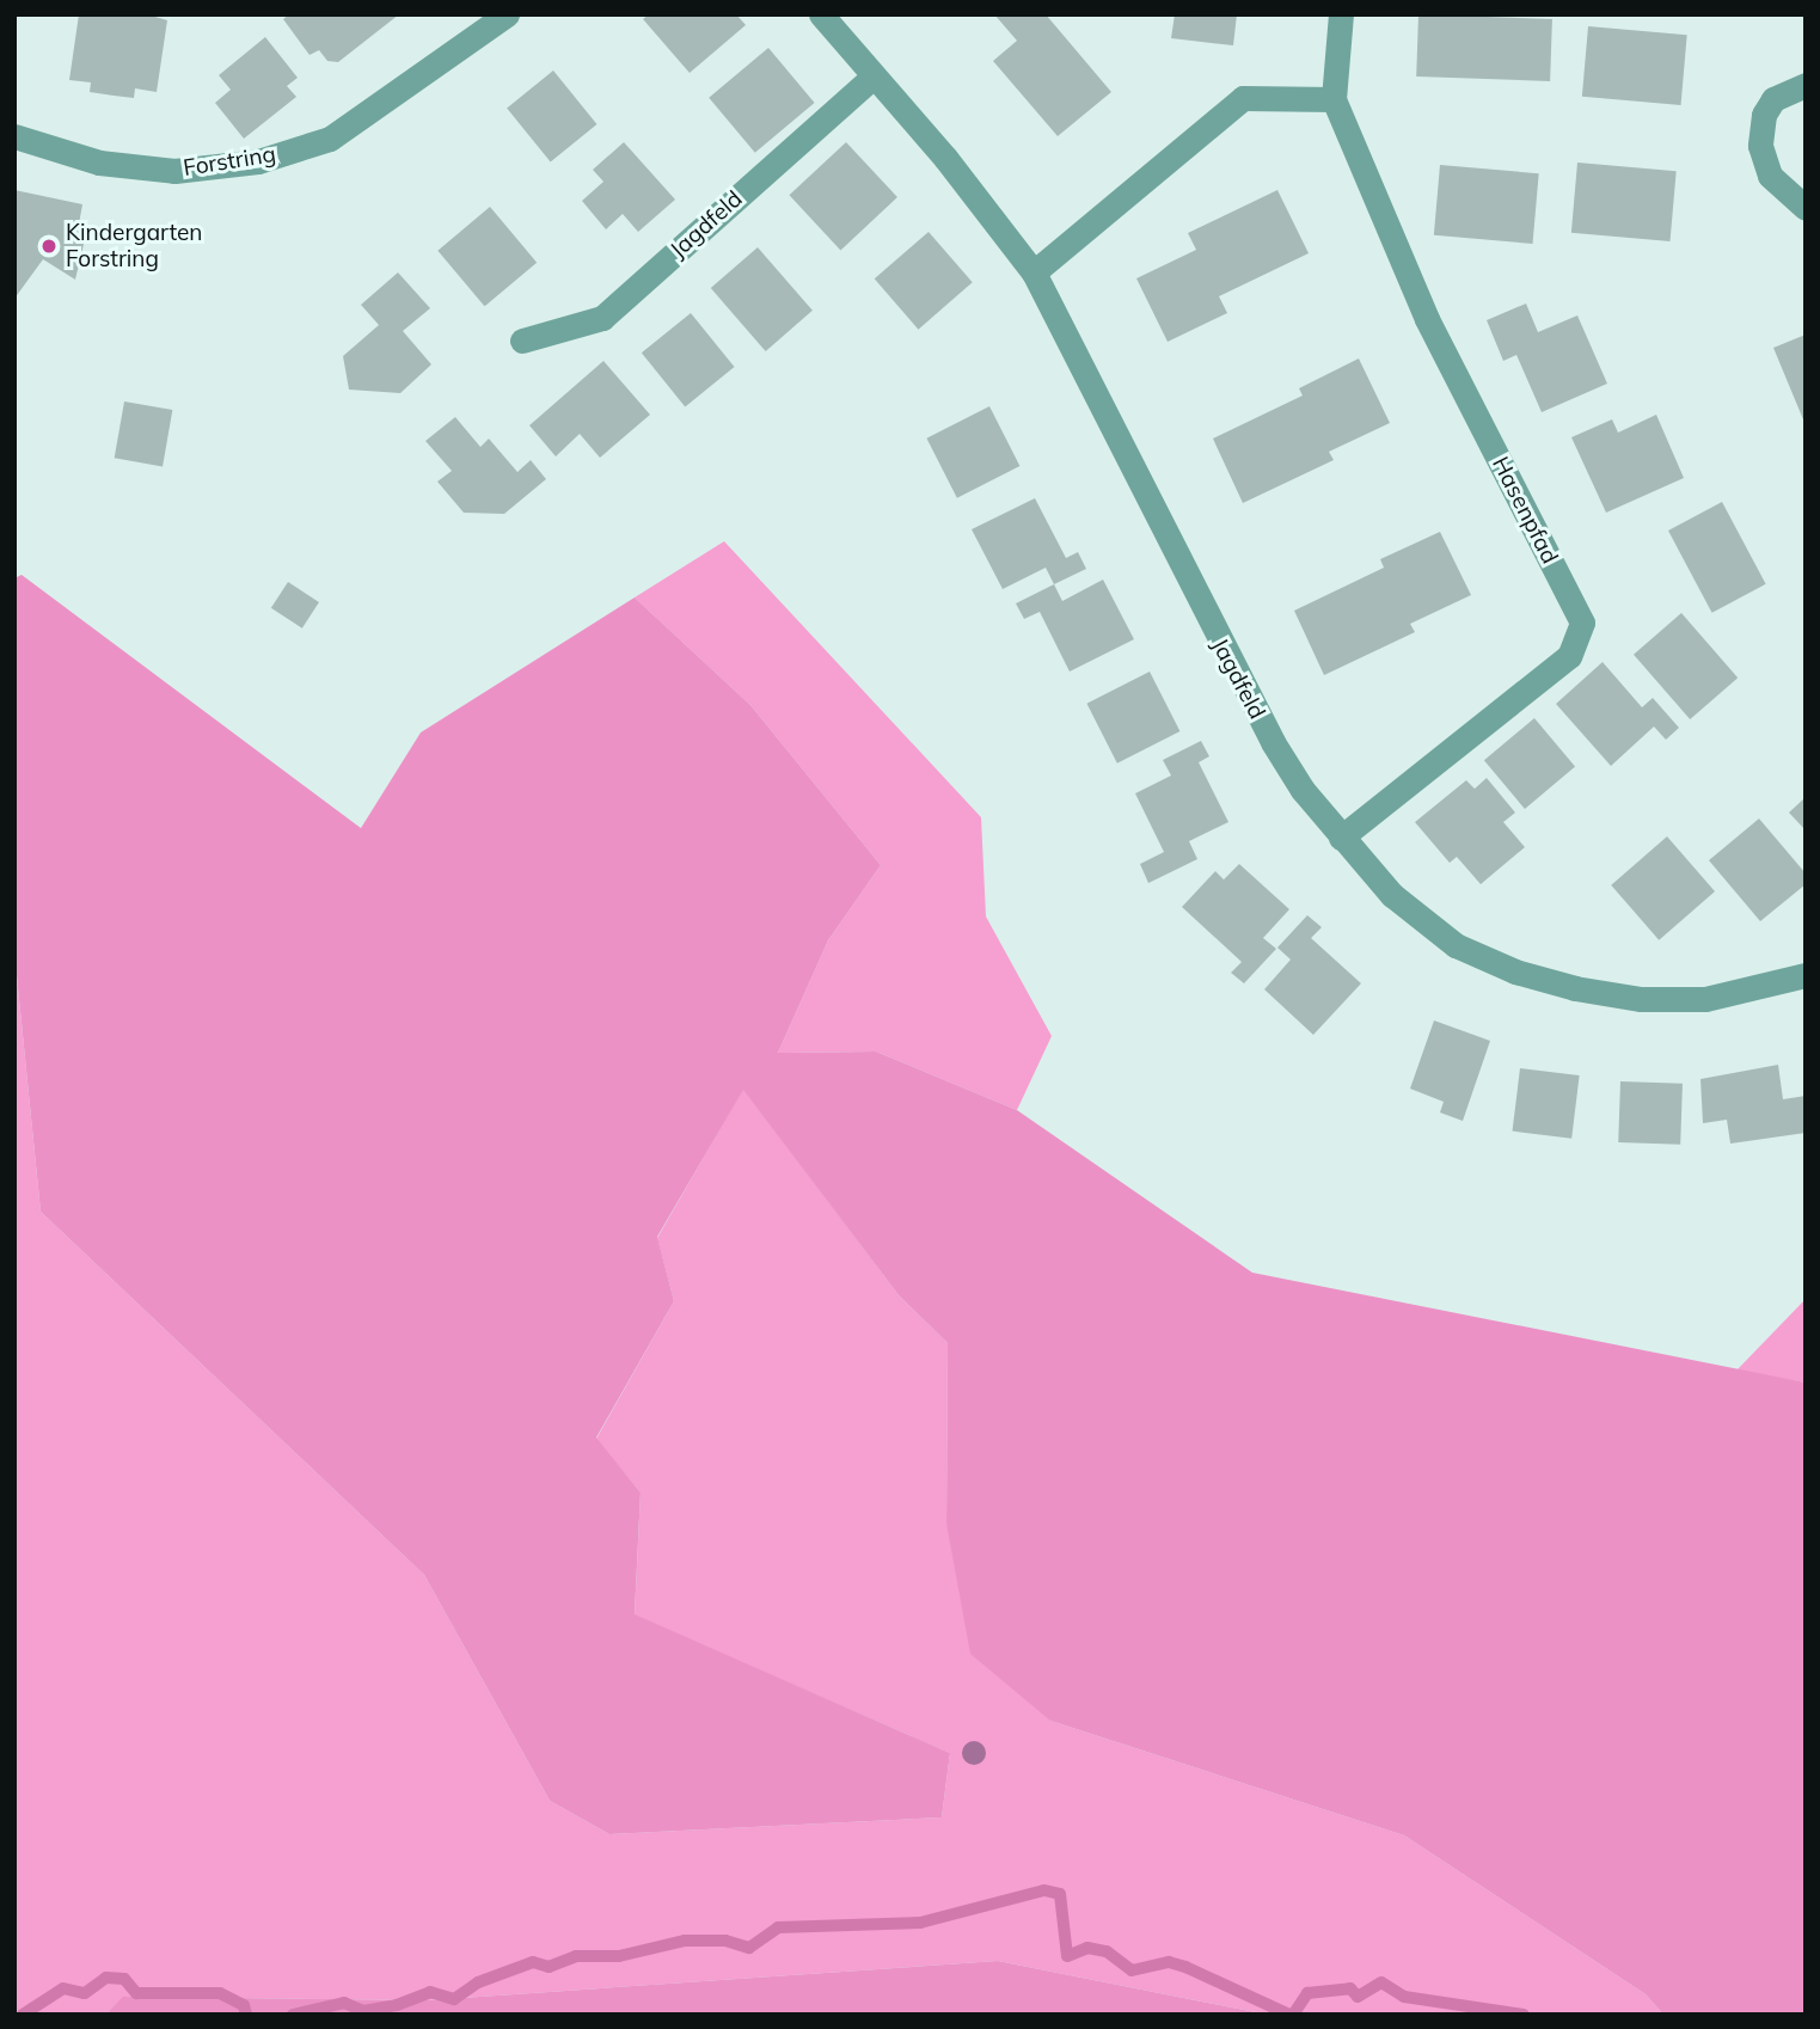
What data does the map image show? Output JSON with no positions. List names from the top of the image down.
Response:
{
  "streets": {
    "street": ["Forstring", "Jagdfeld", "Hasenpfad"]
  },
  "crossings": [
    ["Jagdfeld", "Hasenpfad"]
  ],
  "places": ["Kindergarten Forstring"]
}
